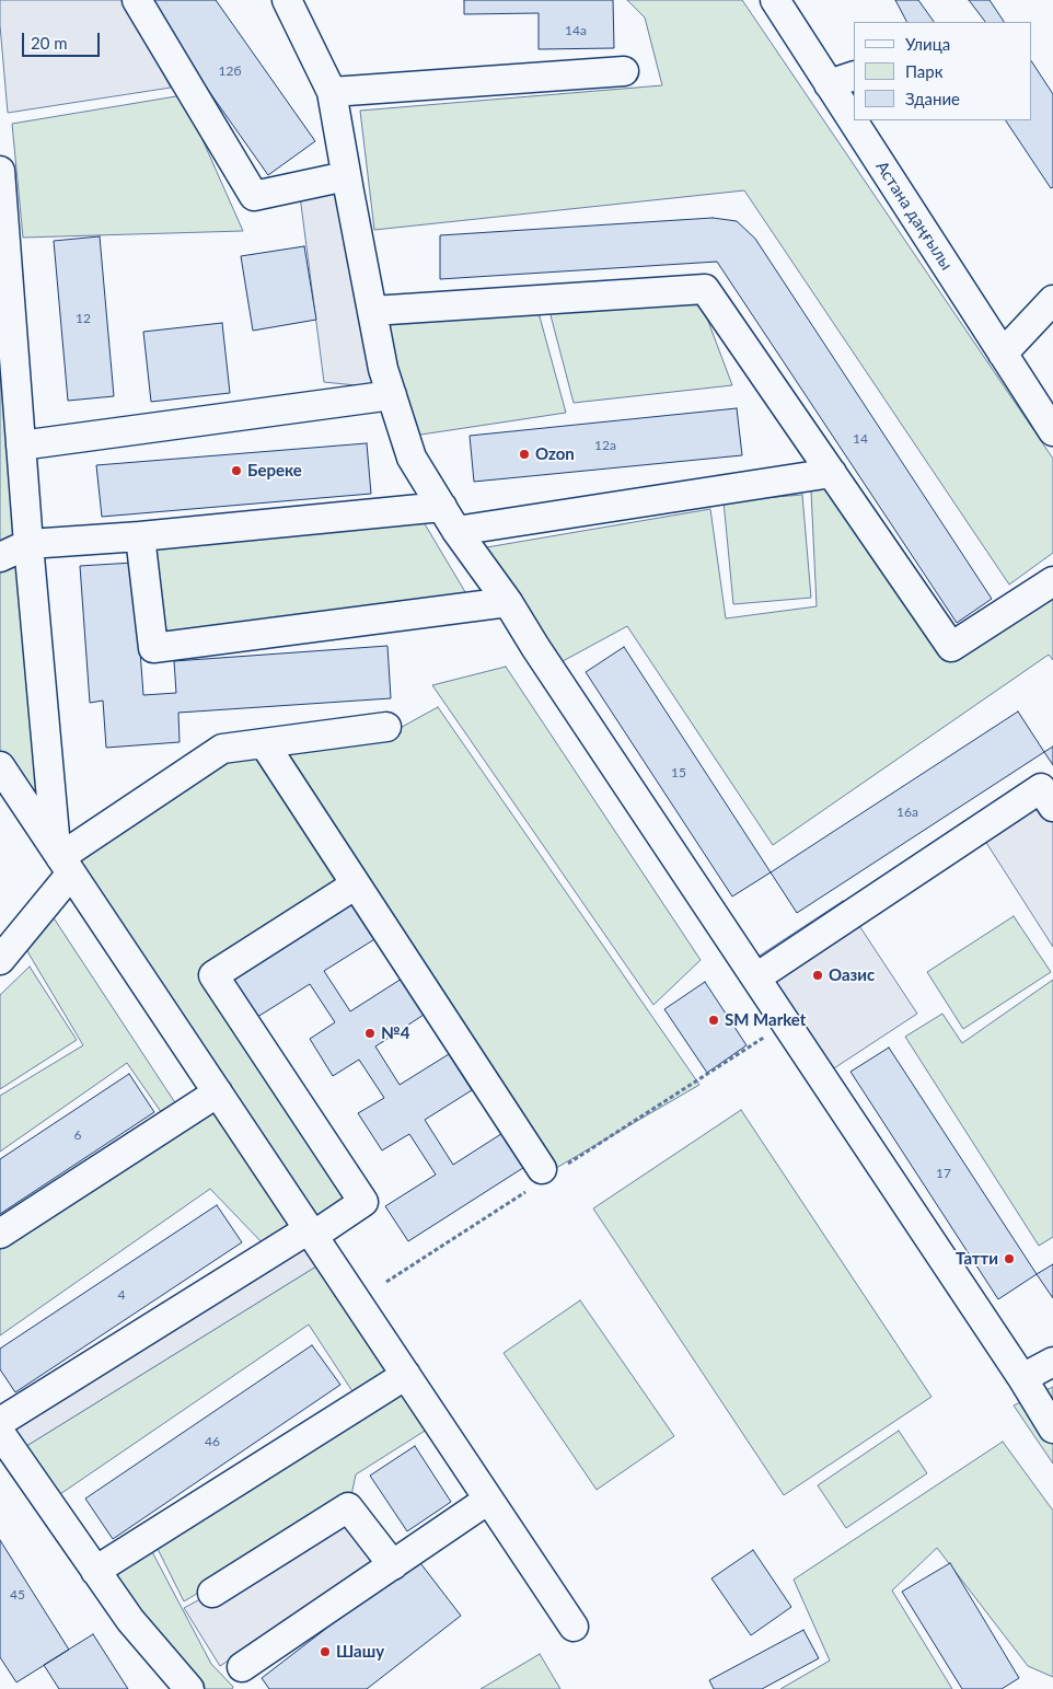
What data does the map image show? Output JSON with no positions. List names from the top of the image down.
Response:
{
  "streets": {
    "street": ["Астана даңғылы"]
  },
  "places": [
    "Ozon",
    "Береке",
    "Оазис",
    "SM Market",
    "№4",
    "Татти",
    "Шашу"
  ],
  "house_numbers": [
    "14а",
    "12б",
    "12",
    "14",
    "12а",
    "15",
    "16а",
    "6",
    "17",
    "4",
    "46",
    "45"
  ],
  "legend": ["Улица", "Парк", "Здание"],
  "scale_bar": "20 m"
}
